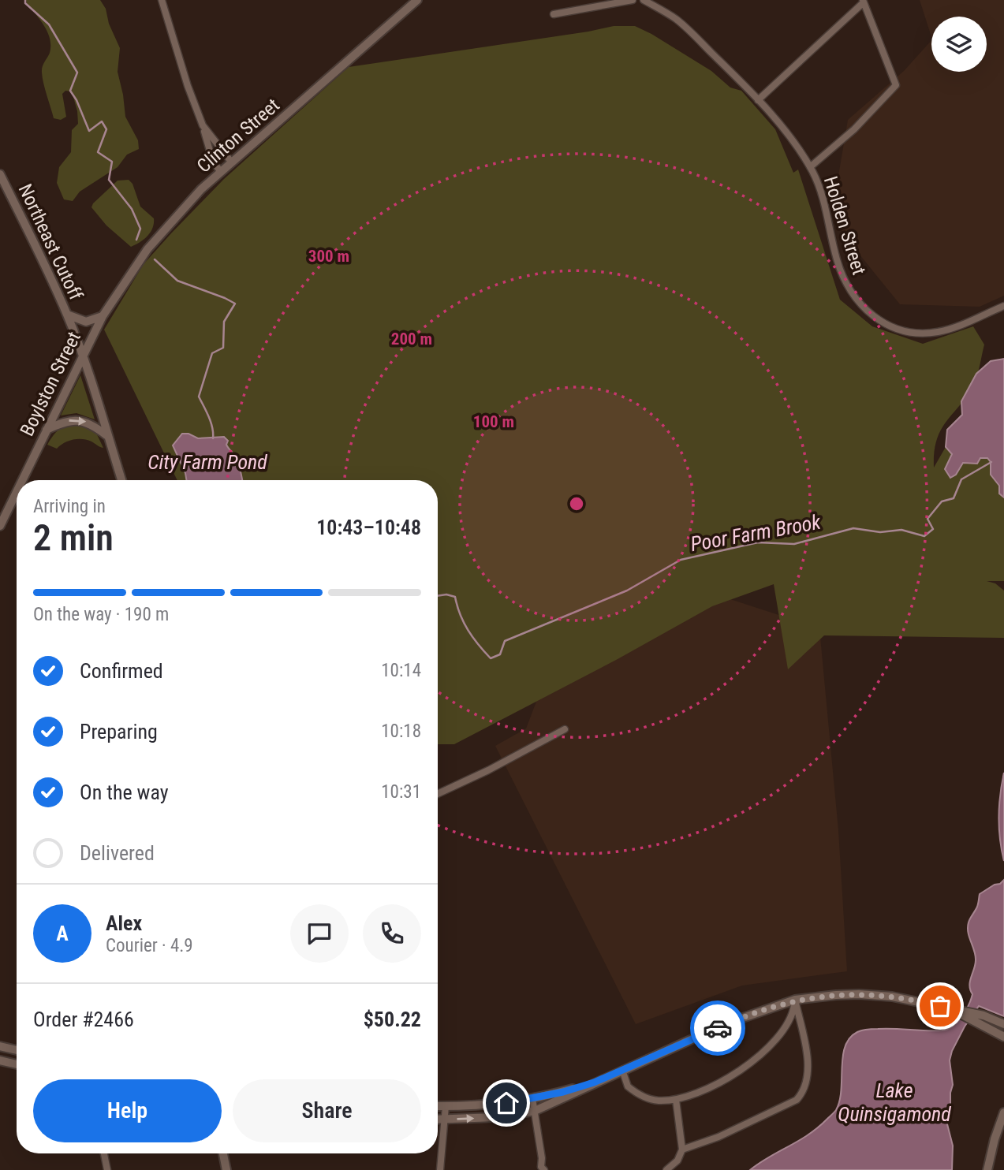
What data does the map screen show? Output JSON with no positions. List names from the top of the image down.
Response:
{
  "streets": {
    "main road": ["Clinton Street", "Northeast Cutoff", "Boylston Street"],
    "street": ["Holden Street"]
  },
  "crossings": [
    ["Clinton Street", "Boylston Street"],
    ["Northeast Cutoff", "Boylston Street"]
  ],
  "water": ["City Farm Pond", "Poor Farm Brook", "Lake Quinsigamond"],
  "page": {
    "heading": ["2 min", "Arriving in", "10:43–10:48"],
    "panel": [
      "Alex",
      "Courier · 4.9",
      "Order #2466",
      "$50.22"
    ],
    "bar": "On the way · 190 m",
    "list": [
      ["Confirmed", "10:14"],
      ["Preparing", "10:18"],
      ["On the way", "10:31"],
      "Delivered"
    ],
    "round": "A",
    "buttons": ["Help", "Share"]
  },
  "rings": ["300 m", "200 m", "100 m"]
}
